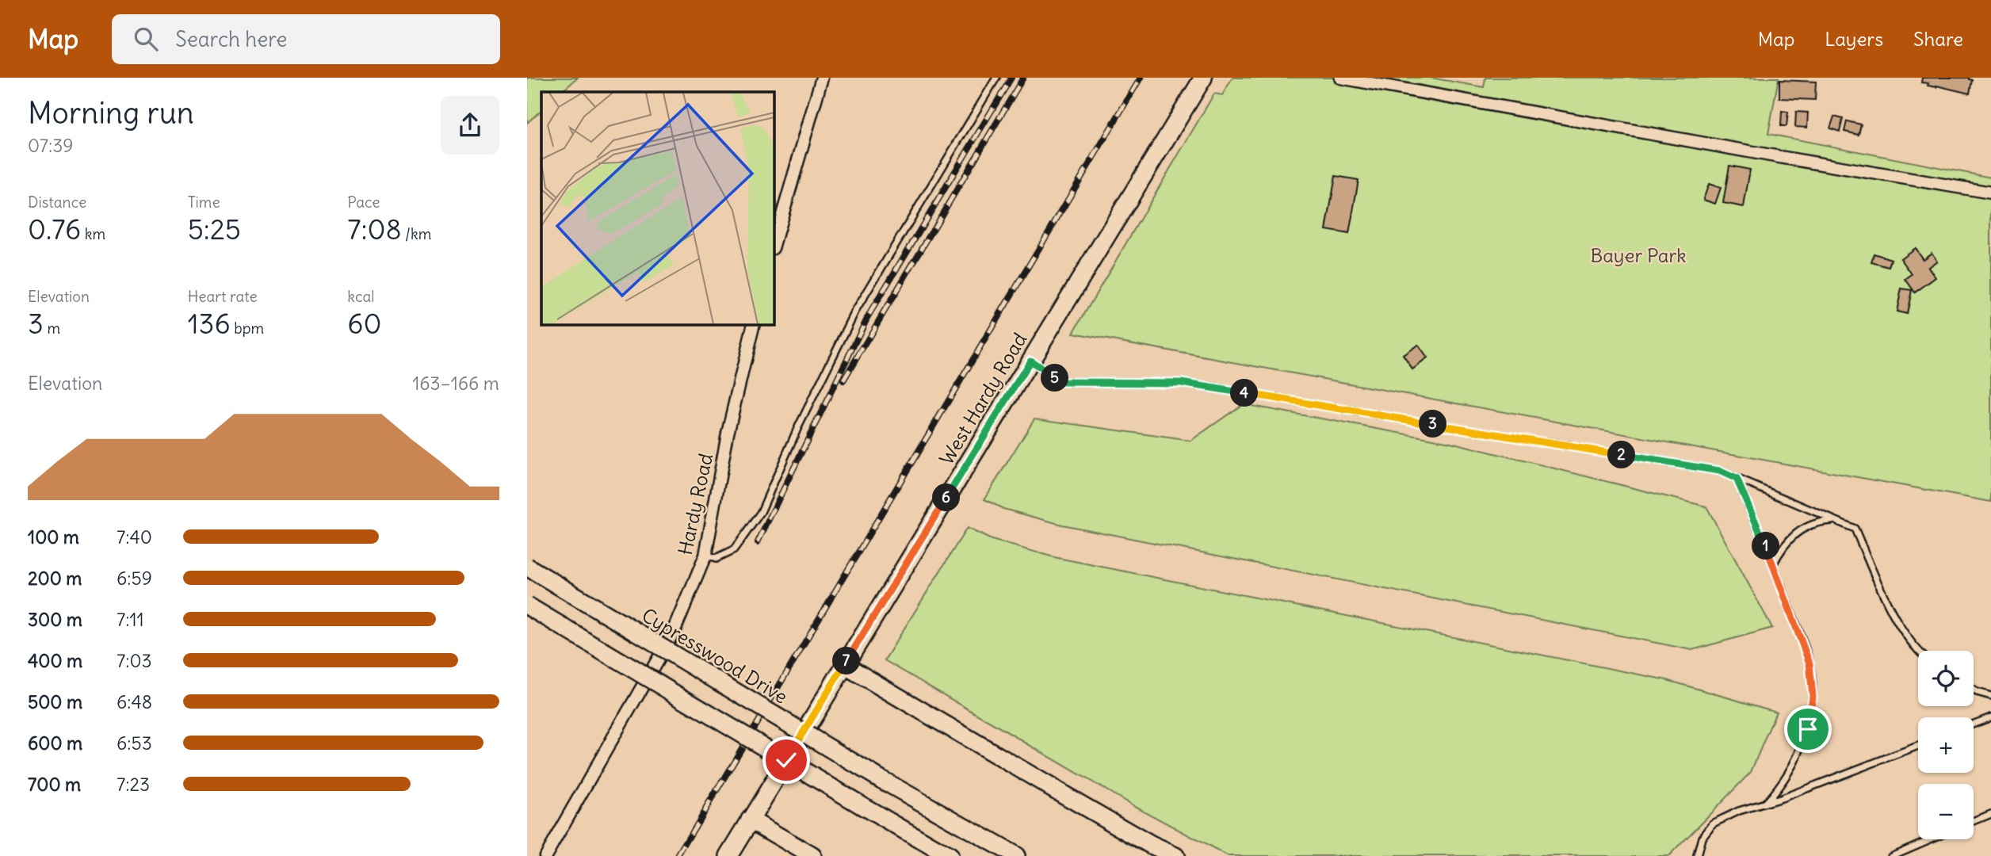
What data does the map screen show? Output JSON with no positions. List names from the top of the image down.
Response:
{
  "streets": {
    "main road": ["West Hardy Road", "Cypresswood Drive"],
    "street": ["Hardy Road"]
  },
  "parks": ["Bayer Park"],
  "page": {
    "header": "Map",
    "search": "Search here",
    "nav": ["Map", "Layers", "Share"],
    "heading": ["Morning run", "07:39"],
    "stats": [
      ["Distance", "0.76 km"],
      ["Time", "5:25"],
      ["Pace", "7:08 /km"],
      ["Elevation", "3 m"],
      ["Heart rate", "136 bpm"],
      ["kcal", "60"]
    ],
    "chart": ["Elevation", "163–166 m"],
    "pins": [
      "5",
      "4",
      "3",
      "2",
      "6",
      "1",
      "7"
    ],
    "list": [
      {
        "name": "100 m",
        "note": "7:40"
      },
      {
        "name": "200 m",
        "note": "6:59"
      },
      {
        "name": "300 m",
        "note": "7:11"
      },
      {
        "name": "400 m",
        "note": "7:03"
      },
      {
        "name": "500 m",
        "note": "6:48"
      },
      {
        "name": "600 m",
        "note": "6:53"
      },
      {
        "name": "700 m",
        "note": "7:23"
      }
    ],
    "map_buttons": ["+", "−"]
  }
}
